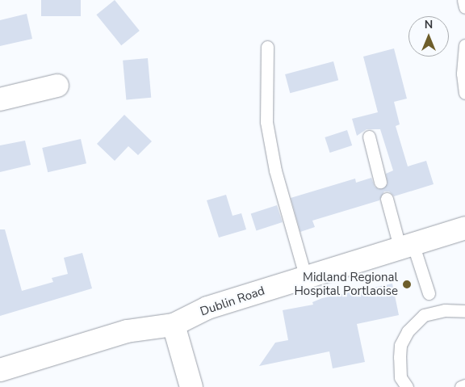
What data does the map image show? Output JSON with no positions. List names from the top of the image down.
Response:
{
  "streets": {
    "main road": ["Dublin Road"]
  },
  "places": ["Midland Regional Hospital Portlaoise"],
  "north": "top"
}
